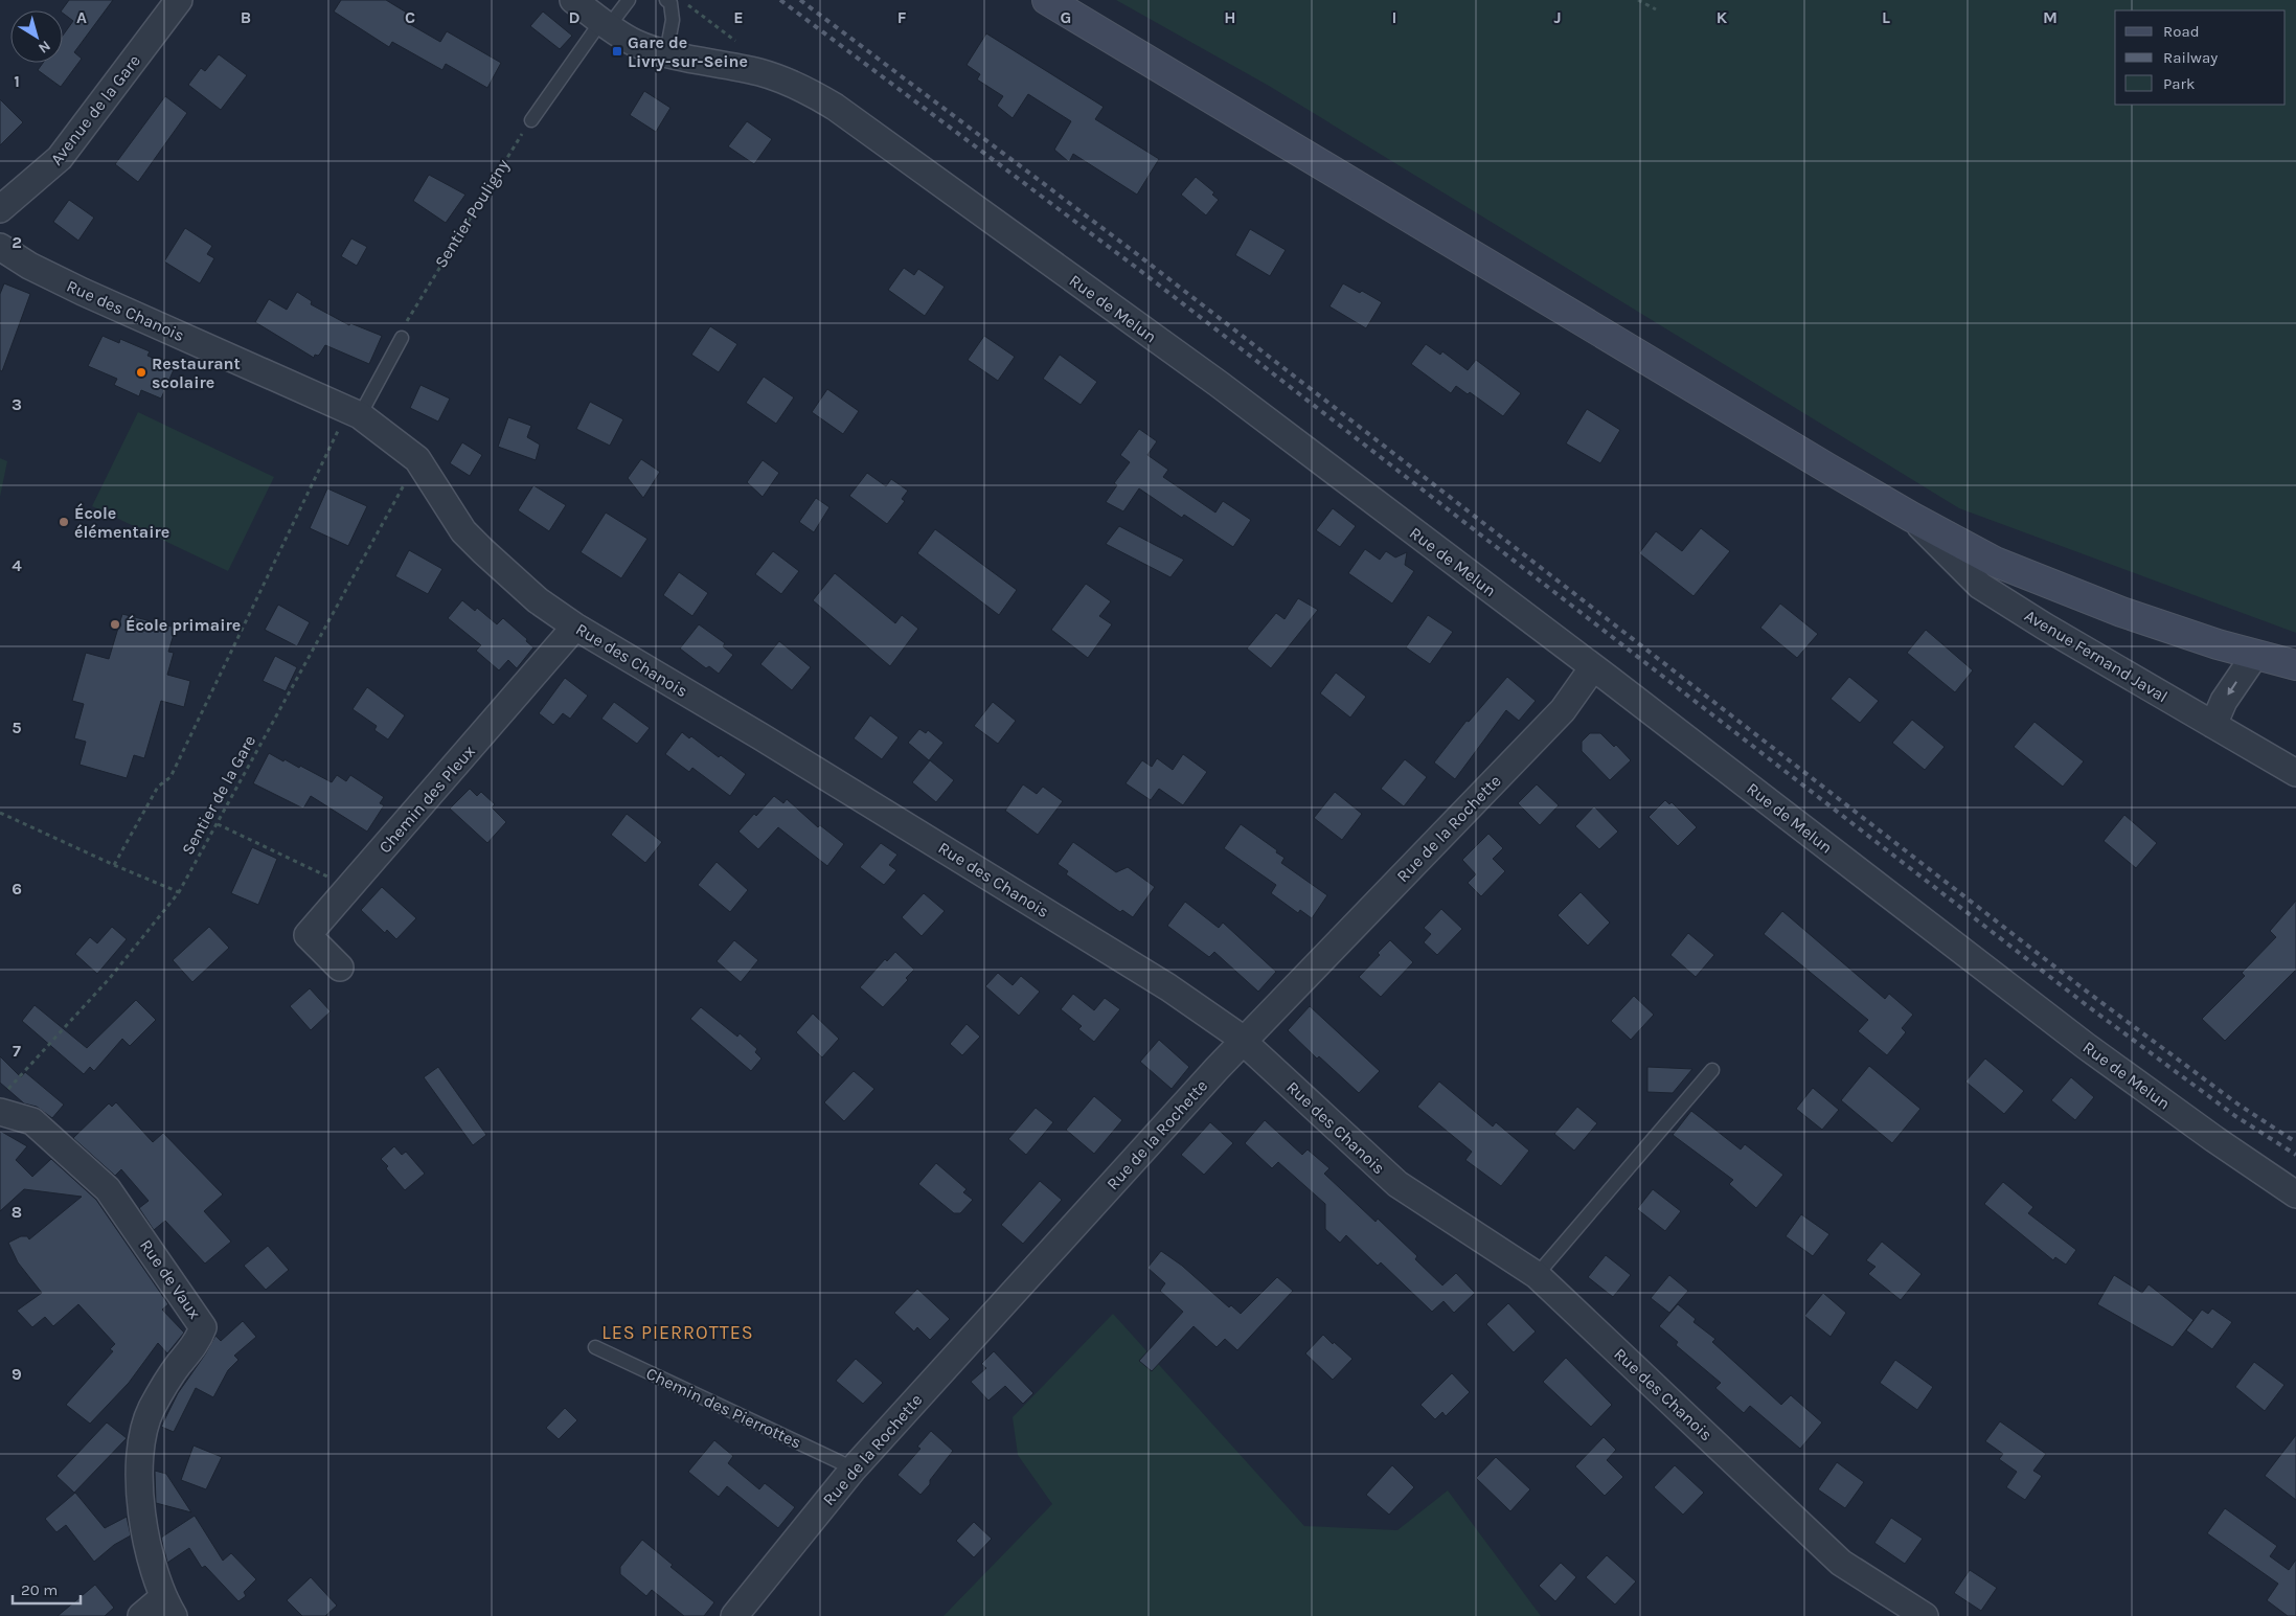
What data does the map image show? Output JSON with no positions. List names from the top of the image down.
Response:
{
  "streets": {
    "street": [
      "Avenue de la Gare",
      "Rue de Melun",
      "Rue des Chanois",
      "Avenue Fernand Javal",
      "Chemin des Pleux",
      "Rue de la Rochette",
      "Rue de Vaux"
    ],
    "lane": ["Chemin des Pierrottes"],
    "path": ["Sentier Pouligny", "Sentier de la Gare"]
  },
  "crossings": [
    ["Rue de Melun", "Rue de la Rochette"],
    ["Rue des Chanois", "Sentier de la Gare"],
    ["Rue des Chanois", "Chemin des Pleux"],
    ["Rue des Chanois", "Rue de la Rochette"],
    ["Sentier de la Gare", "Rue de Vaux"],
    ["Rue de la Rochette", "Chemin des Pierrottes"]
  ],
  "districts": ["LES PIERROTTES"],
  "places": {
    "transit": ["Gare de Livry-sur-Seine"],
    "other": ["Restaurant scolaire", "École élémentaire", "École primaire"]
  },
  "legend": ["Road", "Railway", "Park"],
  "scale_bar": "20 m",
  "north": "bottom right",
  "grid": {
    "columns": [
      "A",
      "B",
      "C",
      "D",
      "E",
      "F",
      "G",
      "H",
      "I",
      "J",
      "K",
      "L",
      "M"
    ],
    "rows": [
      "1",
      "2",
      "3",
      "4",
      "5",
      "6",
      "7",
      "8",
      "9"
    ]
  }
}
